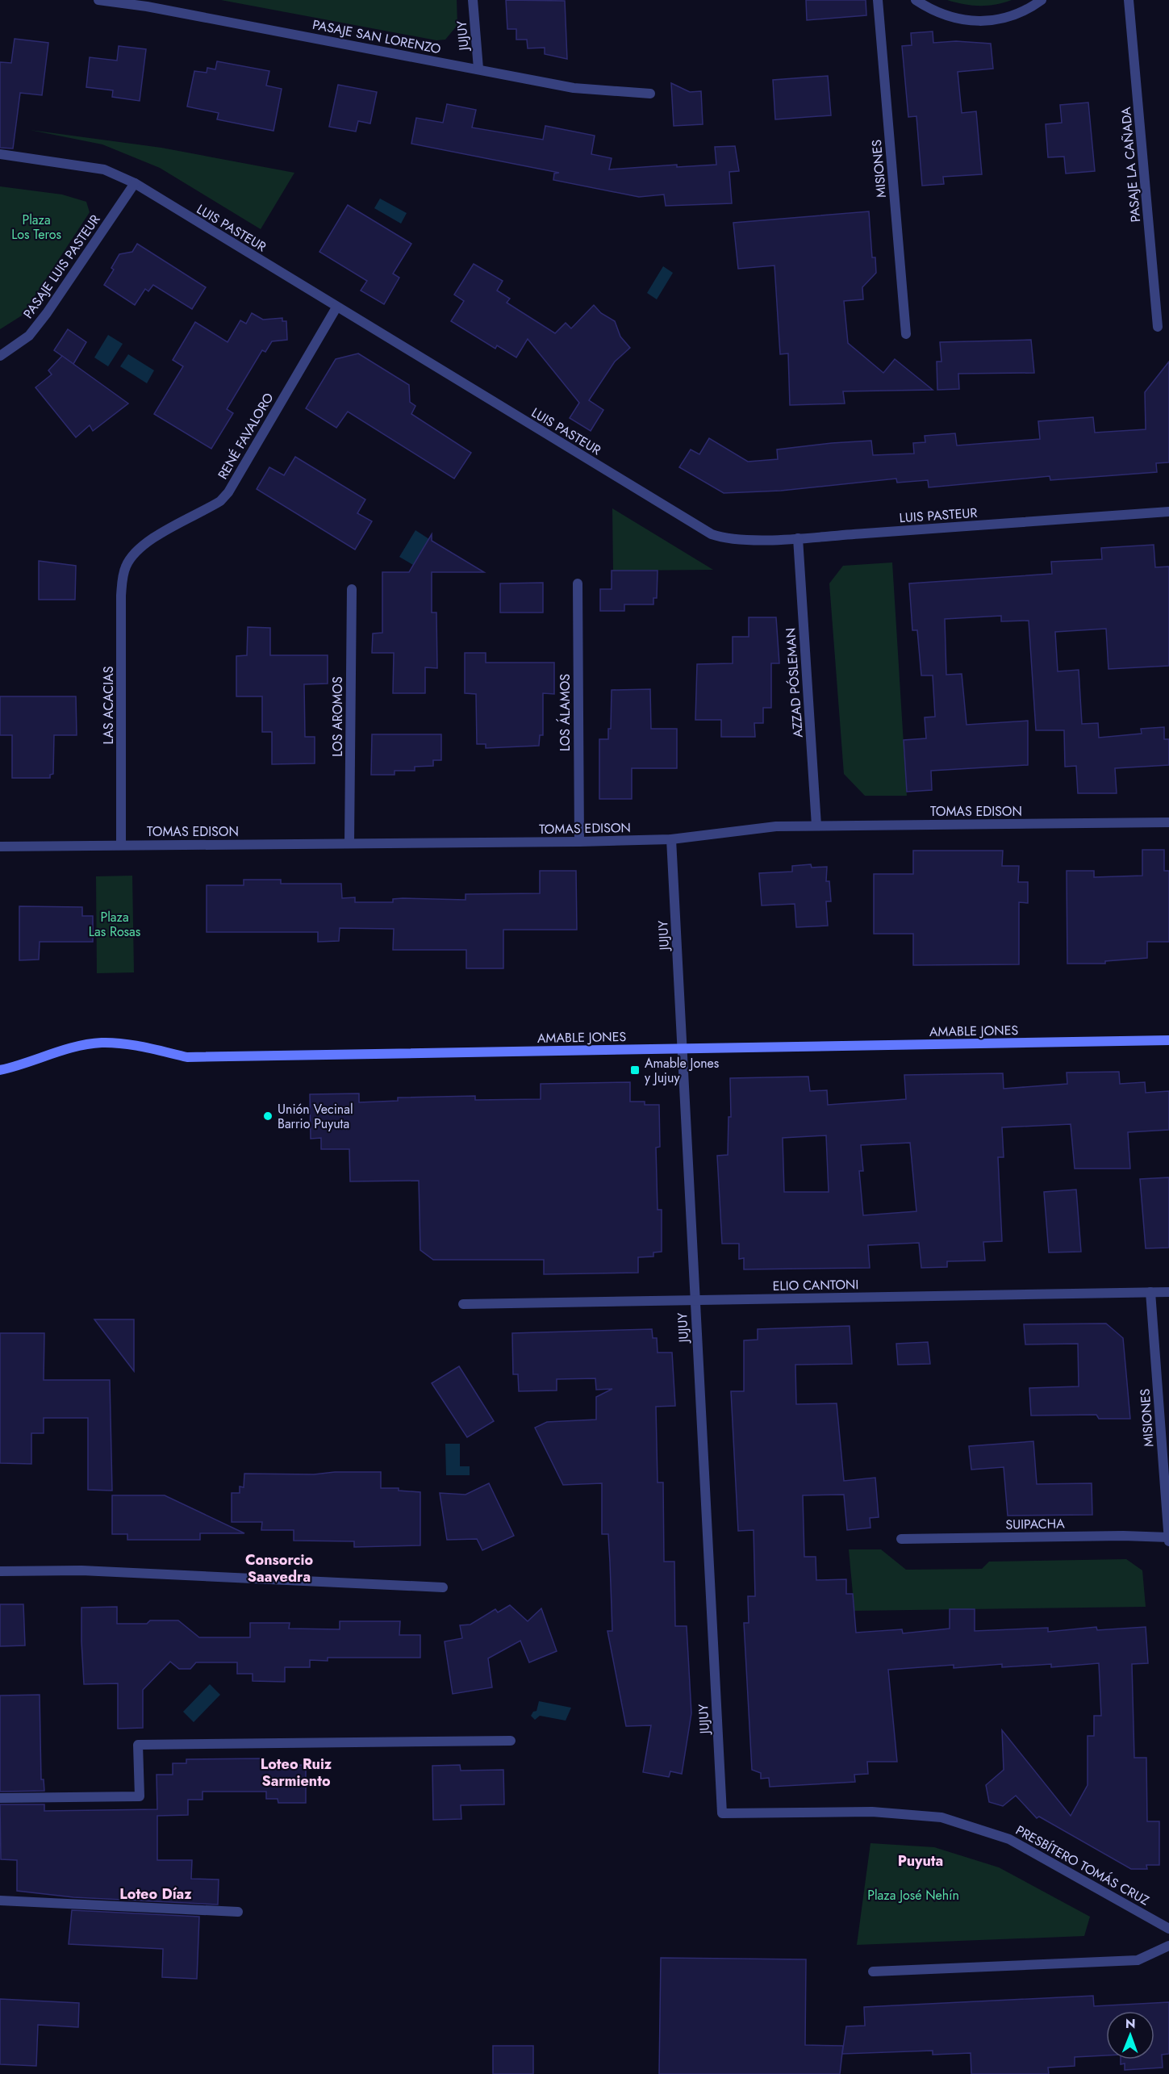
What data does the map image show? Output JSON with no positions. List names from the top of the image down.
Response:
{
  "streets": {
    "street": [
      "JUJUY",
      "PASAJE SAN LORENZO",
      "PASAJE LA CAÑADA",
      "MISIONES",
      "LUIS PASTEUR",
      "PASAJE LUIS PASTEUR",
      "RENÉ FAVALORO",
      "AZZAD PÓSLEMAN",
      "LAS ACACIAS",
      "LOS ÁLAMOS",
      "LOS AROMOS",
      "TOMAS EDISON",
      "AMABLE JONES",
      "ELIO CANTONI",
      "SUIPACHA",
      "PRESBÍTERO TOMÁS CRUZ"
    ]
  },
  "crossings": [
    ["JUJUY", "PASAJE SAN LORENZO"],
    ["JUJUY", "TOMAS EDISON"],
    ["JUJUY", "AMABLE JONES"],
    ["JUJUY", "ELIO CANTONI"],
    ["JUJUY", "PRESBÍTERO TOMÁS CRUZ"],
    ["MISIONES", "ELIO CANTONI"],
    ["MISIONES", "SUIPACHA"],
    ["LUIS PASTEUR", "PASAJE LUIS PASTEUR"],
    ["LUIS PASTEUR", "RENÉ FAVALORO"],
    ["LUIS PASTEUR", "AZZAD PÓSLEMAN"],
    ["RENÉ FAVALORO", "LAS ACACIAS"],
    ["AZZAD PÓSLEMAN", "TOMAS EDISON"],
    ["LAS ACACIAS", "TOMAS EDISON"],
    ["LOS ÁLAMOS", "TOMAS EDISON"],
    ["LOS AROMOS", "TOMAS EDISON"]
  ],
  "districts": [
    "Consorcio Saavedra",
    "Loteo Ruiz Sarmiento",
    "Puyuta",
    "Loteo Díaz"
  ],
  "parks": ["Plaza Los Teros", "Plaza Las Rosas", "Plaza José Nehín"],
  "places": {
    "transit": ["Amable Jones y Jujuy"],
    "other": ["Unión Vecinal Barrio Puyuta"]
  },
  "north": "top"
}
